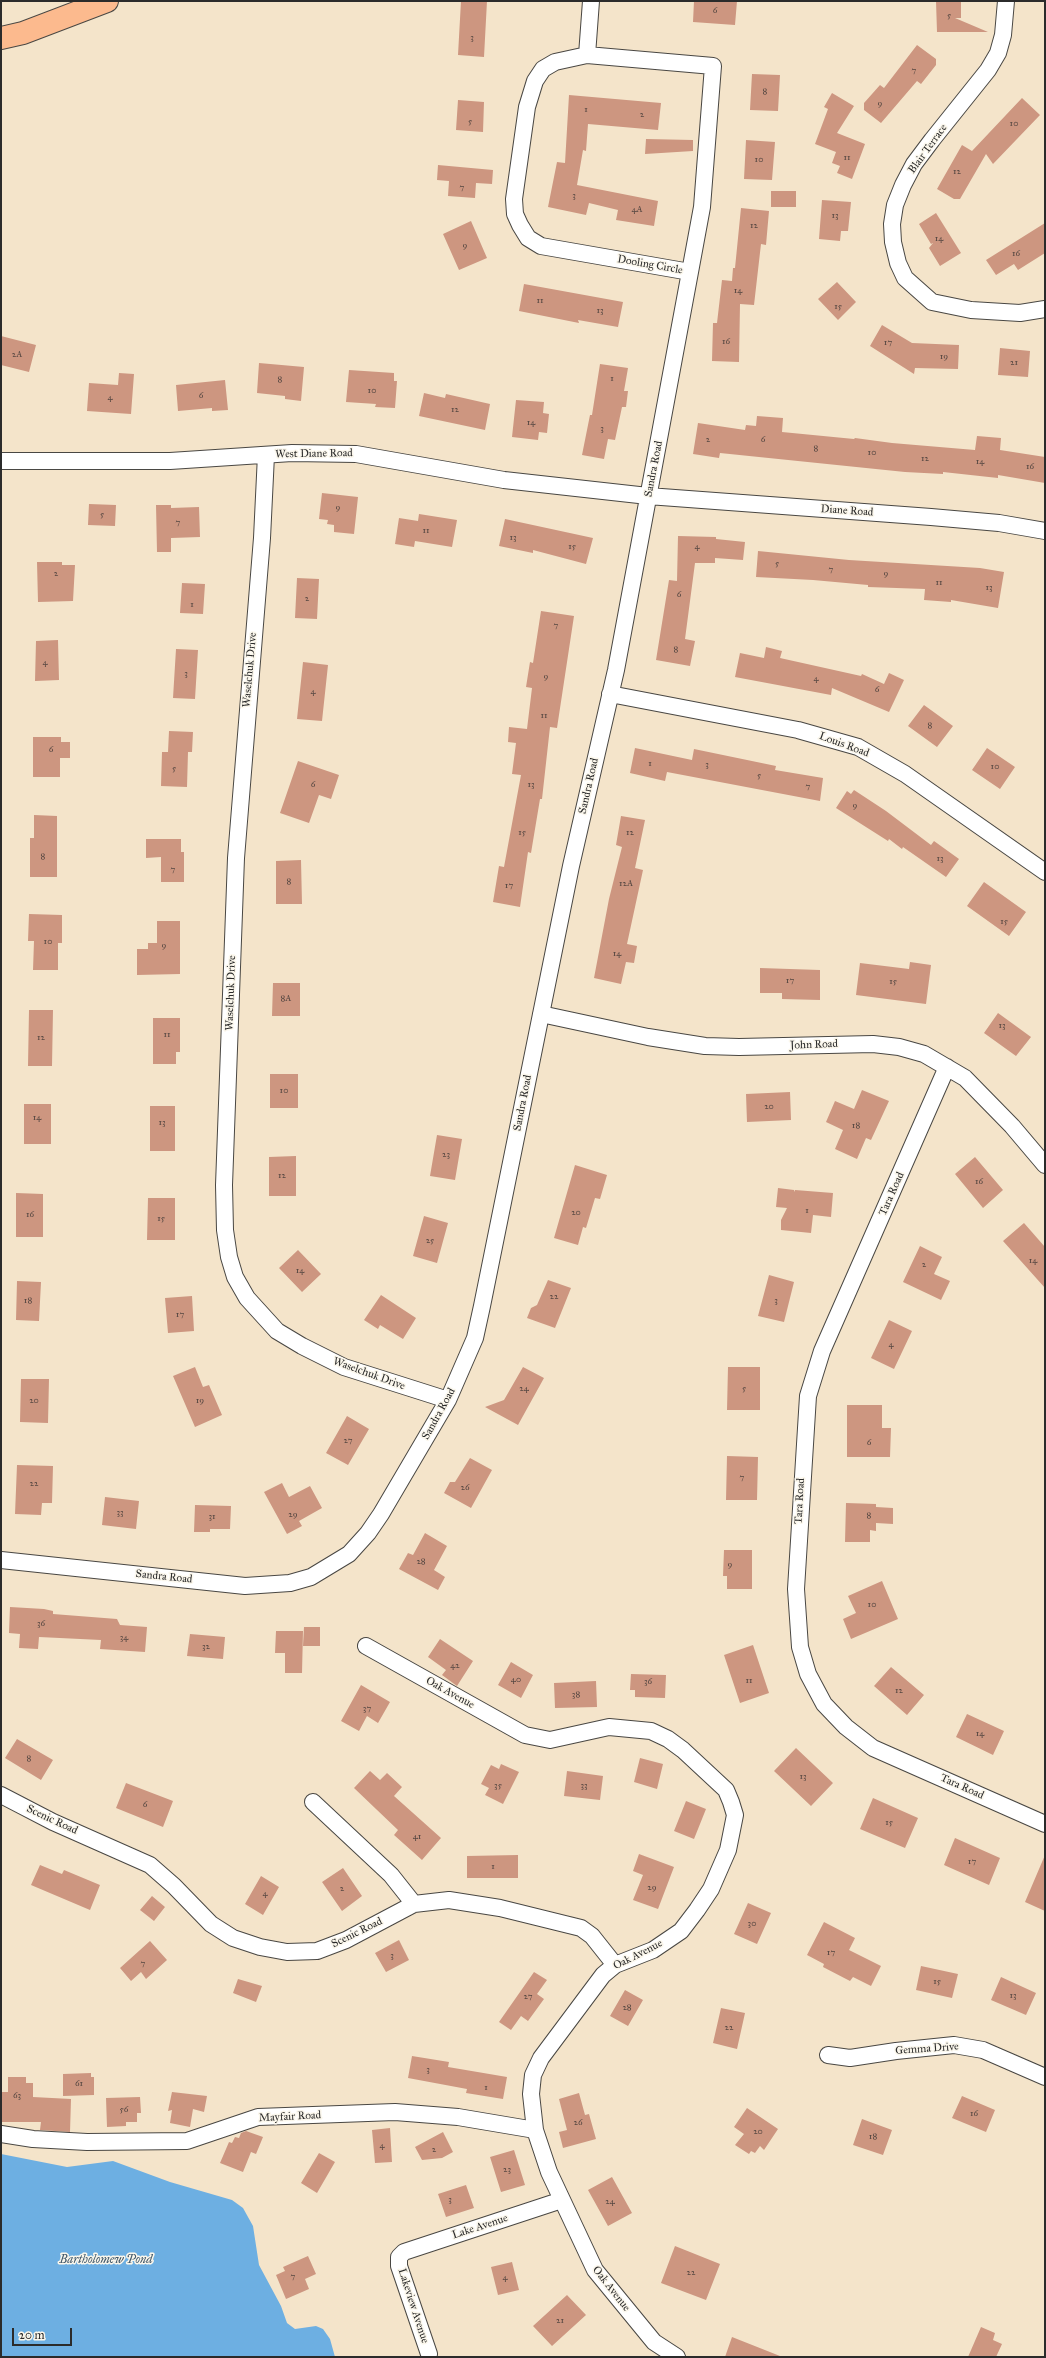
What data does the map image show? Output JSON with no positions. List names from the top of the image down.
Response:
{
  "streets": {
    "street": [
      "Blair Terrace",
      "Dooling Circle",
      "West Diane Road",
      "Sandra Road",
      "Diane Road",
      "Waselchuk Drive",
      "Louis Road",
      "John Road",
      "Tara Road",
      "Oak Avenue",
      "Scenic Road",
      "Gemma Drive",
      "Mayfair Road",
      "Lake Avenue",
      "Lakeview Avenue"
    ]
  },
  "crossings": [
    ["Dooling Circle", "Sandra Road"],
    ["West Diane Road", "Sandra Road"],
    ["West Diane Road", "Diane Road"],
    ["West Diane Road", "Waselchuk Drive"],
    ["Sandra Road", "Diane Road"],
    ["Sandra Road", "Waselchuk Drive"],
    ["Sandra Road", "Louis Road"],
    ["Sandra Road", "John Road"],
    ["John Road", "Tara Road"],
    ["Oak Avenue", "Scenic Road"],
    ["Oak Avenue", "Mayfair Road"],
    ["Oak Avenue", "Lake Avenue"],
    ["Lake Avenue", "Lakeview Avenue"]
  ],
  "water": ["Bartholomew Pond"],
  "house_numbers": [
    "6",
    "5",
    "3",
    "7",
    "8",
    "9",
    "1",
    "2",
    "5",
    "10",
    "11",
    "10",
    "12",
    "7",
    "3",
    "4A",
    "13",
    "12",
    "14",
    "9",
    "16",
    "14",
    "11",
    "15",
    "13",
    "16",
    "17",
    "2A",
    "19",
    "21",
    "1",
    "8",
    "10",
    "6",
    "4",
    "12",
    "14",
    "3",
    "2",
    "6",
    "8",
    "10",
    "12",
    "14",
    "16",
    "9",
    "5",
    "7",
    "11",
    "13",
    "15",
    "4",
    "5",
    "7",
    "2",
    "9",
    "11",
    "13",
    "6",
    "2",
    "1",
    "7",
    "8",
    "4",
    "3",
    "9",
    "4",
    "6",
    "4",
    "11",
    "8",
    "6",
    "1",
    "3",
    "10",
    "5",
    "5",
    "6",
    "13",
    "7",
    "9",
    "15",
    "12",
    "8",
    "13",
    "7",
    "8",
    "12A",
    "17",
    "15",
    "10",
    "9",
    "14",
    "17",
    "15",
    "8A",
    "13",
    "11",
    "12",
    "10",
    "20",
    "14",
    "13",
    "18",
    "23",
    "12",
    "16",
    "1",
    "20",
    "16",
    "15",
    "25",
    "14",
    "2",
    "14",
    "22",
    "18",
    "3",
    "17",
    "4",
    "24",
    "5",
    "20",
    "19",
    "27",
    "6",
    "7",
    "22",
    "26",
    "33",
    "29",
    "8",
    "31",
    "28",
    "9",
    "10",
    "36",
    "34",
    "32",
    "42",
    "40",
    "11",
    "36",
    "12",
    "38",
    "37",
    "14",
    "8",
    "13",
    "35",
    "33",
    "6",
    "15",
    "41",
    "17",
    "1",
    "29",
    "2",
    "4",
    "30",
    "17",
    "3",
    "7",
    "15",
    "13",
    "27",
    "28",
    "22",
    "3",
    "61",
    "1",
    "63",
    "56",
    "16",
    "26",
    "20",
    "18",
    "4",
    "2",
    "23",
    "3",
    "24",
    "22",
    "7",
    "4",
    "21"
  ],
  "scale_bar": "20 m"
}
